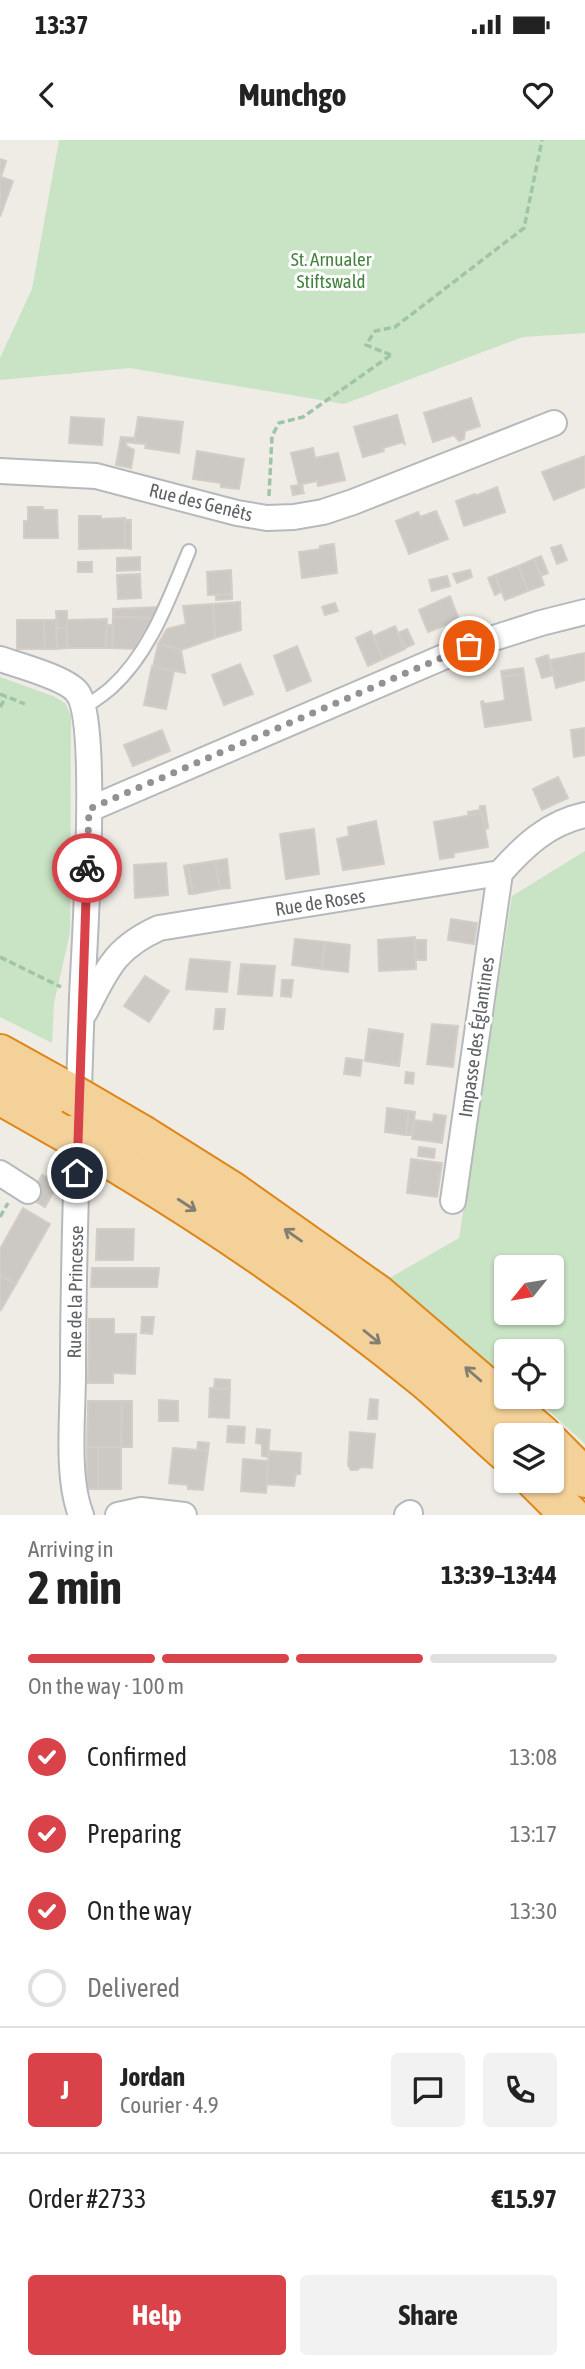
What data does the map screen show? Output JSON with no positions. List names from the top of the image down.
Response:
{
  "streets": {
    "street": [
      "Rue des Genêts",
      "Rue de Roses",
      "Impasse des Églantines",
      "Rue de la Princesse"
    ]
  },
  "crossings": [
    ["Rue de Roses", "Impasse des Églantines"],
    ["Rue de Roses", "Rue de la Princesse"]
  ],
  "parks": ["St. Arnualer Stiftswald"],
  "north": "bottom left",
  "page": {
    "status": "13:37",
    "header": "Munchgo",
    "heading": ["2 min", "Arriving in", "13:39–13:44"],
    "panel": [
      "Jordan",
      "Courier · 4.9",
      "Order #2733",
      "€15.97"
    ],
    "bar": "On the way · 100 m",
    "list": [
      ["Confirmed", "13:08"],
      ["Preparing", "13:17"],
      ["On the way", "13:30"],
      "Delivered"
    ],
    "round": "J",
    "buttons": ["Help", "Share"]
  }
}
